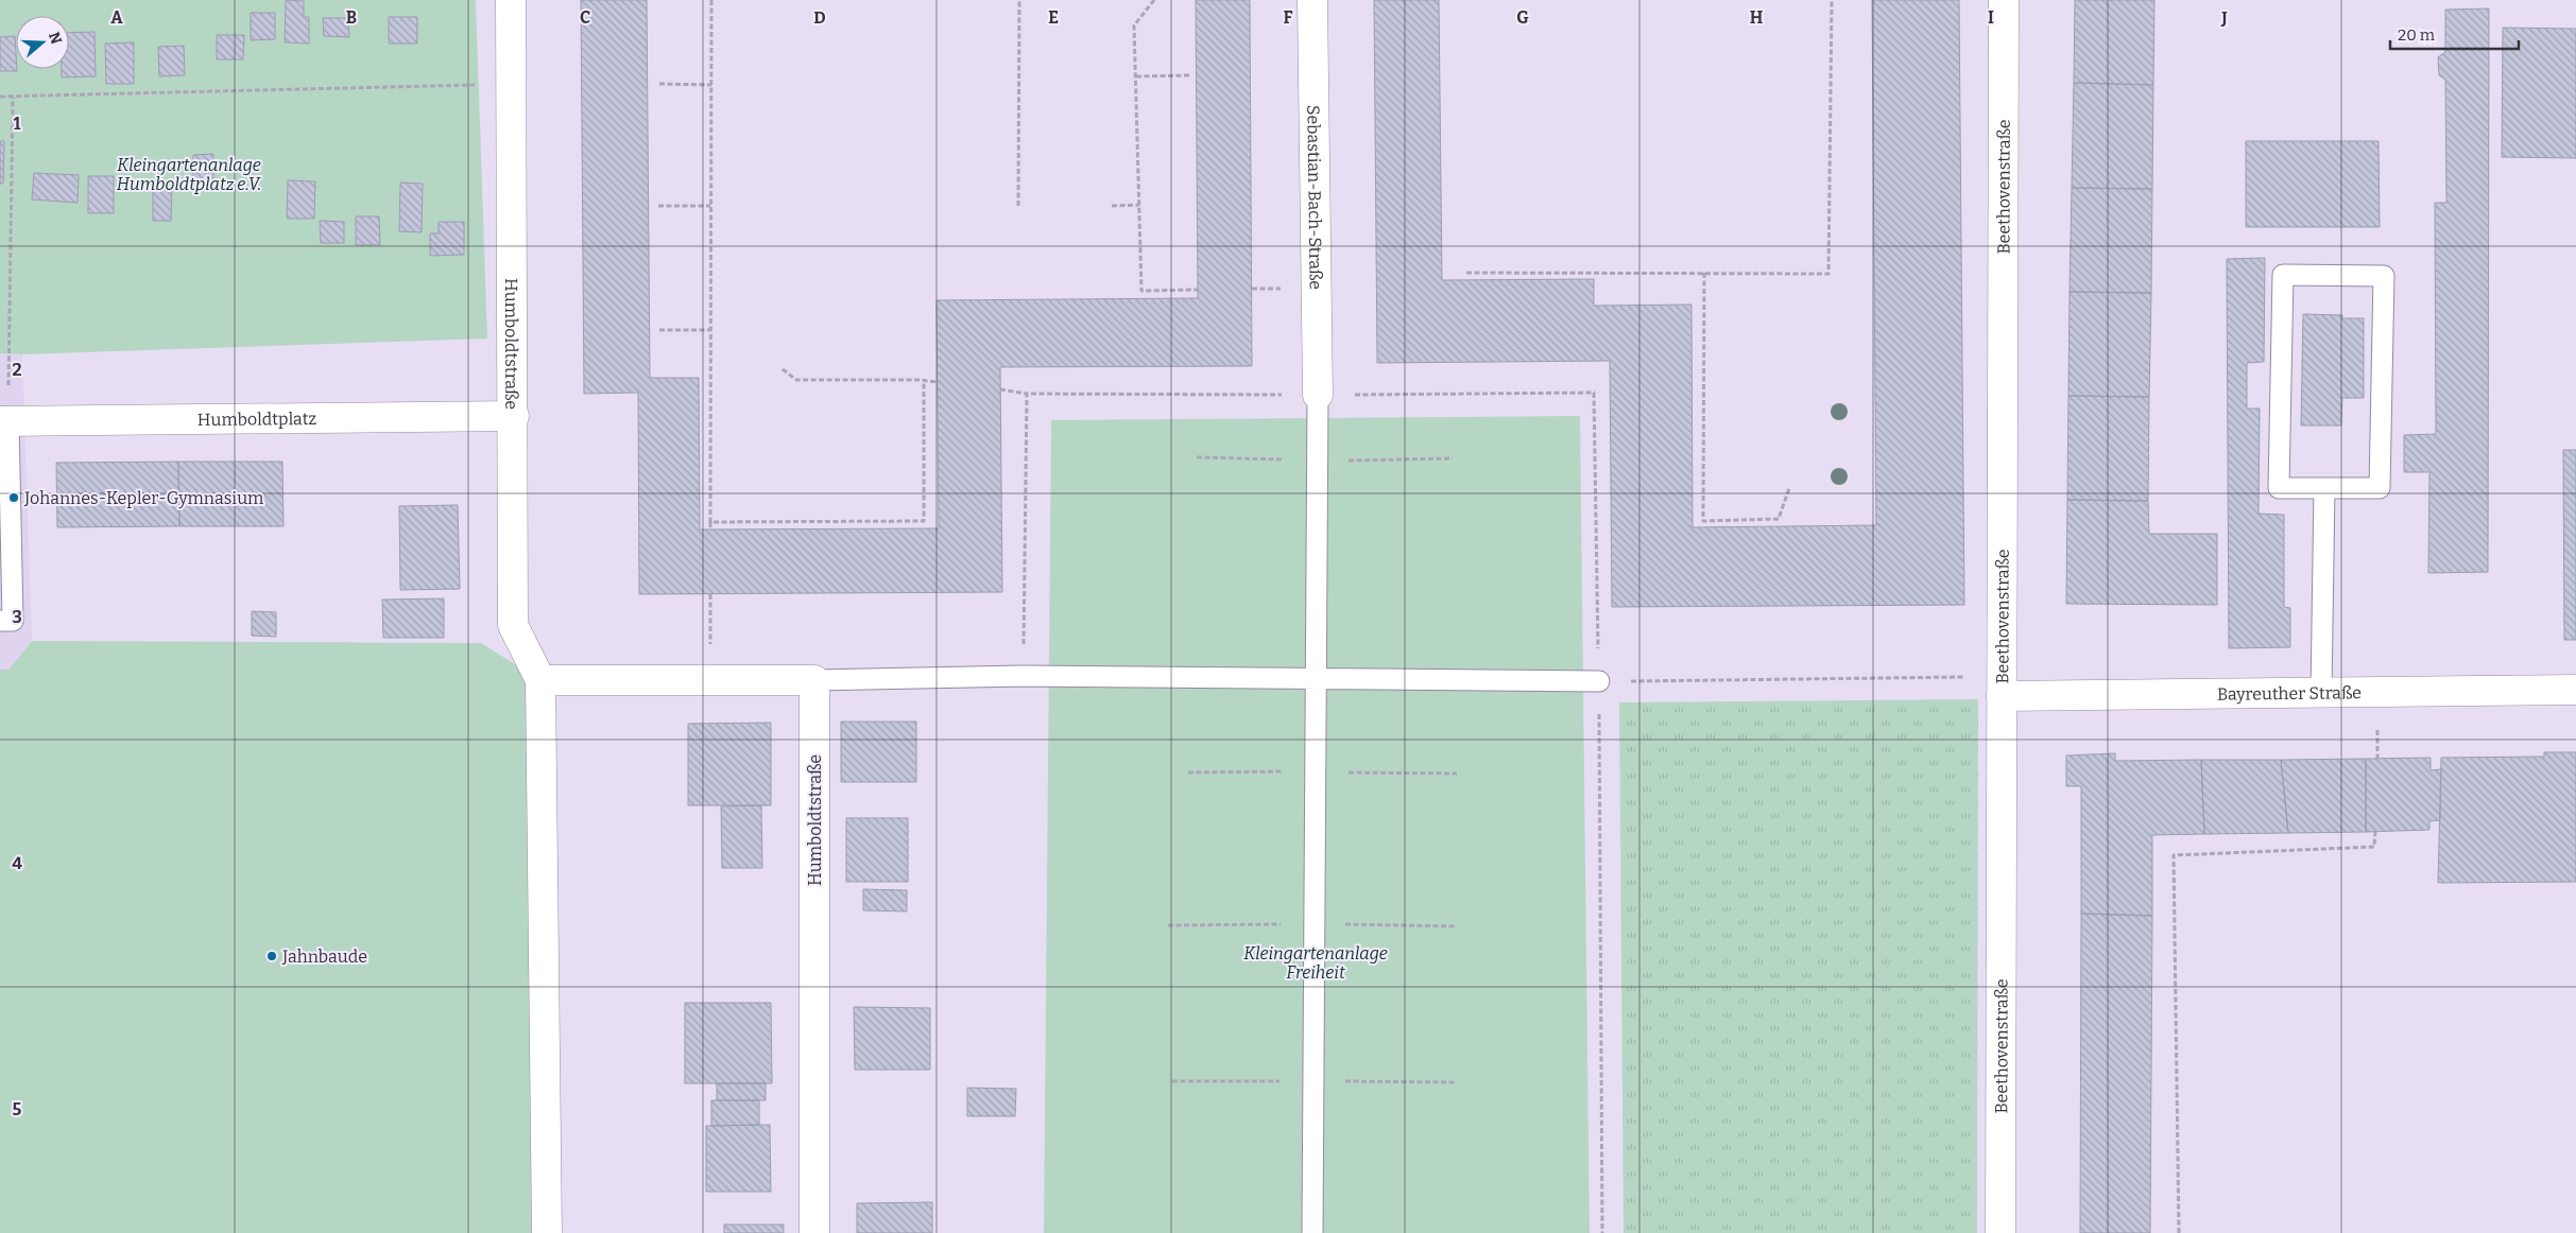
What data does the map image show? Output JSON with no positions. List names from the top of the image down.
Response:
{
  "streets": {
    "street": [
      "Beethovenstraße",
      "Sebastian-Bach-Straße",
      "Humboldtstraße",
      "Humboldtplatz",
      "Bayreuther Straße"
    ]
  },
  "crossings": [
    ["Beethovenstraße", "Bayreuther Straße"],
    ["Humboldtstraße", "Humboldtplatz"]
  ],
  "parks": ["Kleingartenanlage Humboldtplatz e.V.", "Kleingartenanlage Freiheit"],
  "places": ["Johannes-Kepler-Gymnasium", "Jahnbaude"],
  "scale_bar": "20 m",
  "north": "right",
  "grid": {
    "columns": [
      "A",
      "B",
      "C",
      "D",
      "E",
      "F",
      "G",
      "H",
      "I",
      "J"
    ],
    "rows": [
      "1",
      "2",
      "3",
      "4",
      "5"
    ]
  }
}
